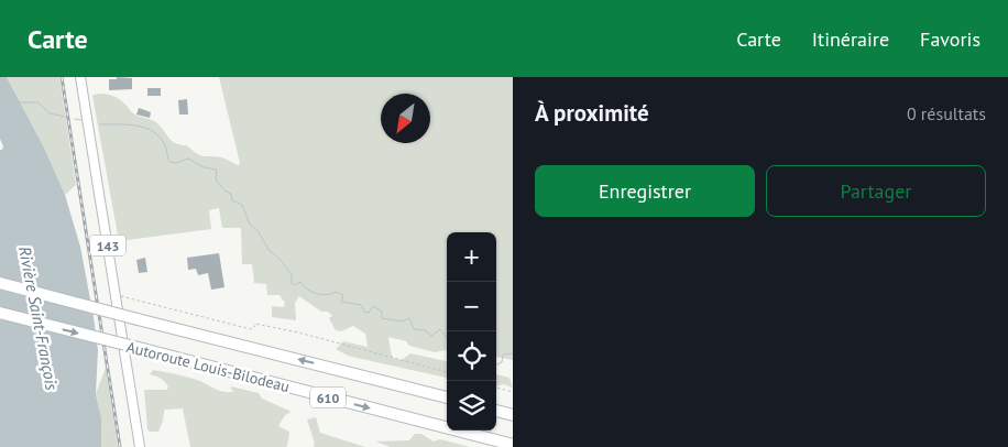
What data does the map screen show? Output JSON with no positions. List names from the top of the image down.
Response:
{
  "streets": {
    "highway": ["Autoroute Louis-Bilodeau", "610"],
    "main road": ["143"]
  },
  "water": ["Rivière Saint-François"],
  "north": "bottom left",
  "page": {
    "header": "Carte",
    "nav": ["Carte", "Itinéraire", "Favoris"],
    "heading": ["À proximité", "0 résultats"],
    "buttons": ["Enregistrer", "Partager"],
    "map_buttons": ["+", "−"]
  }
}
